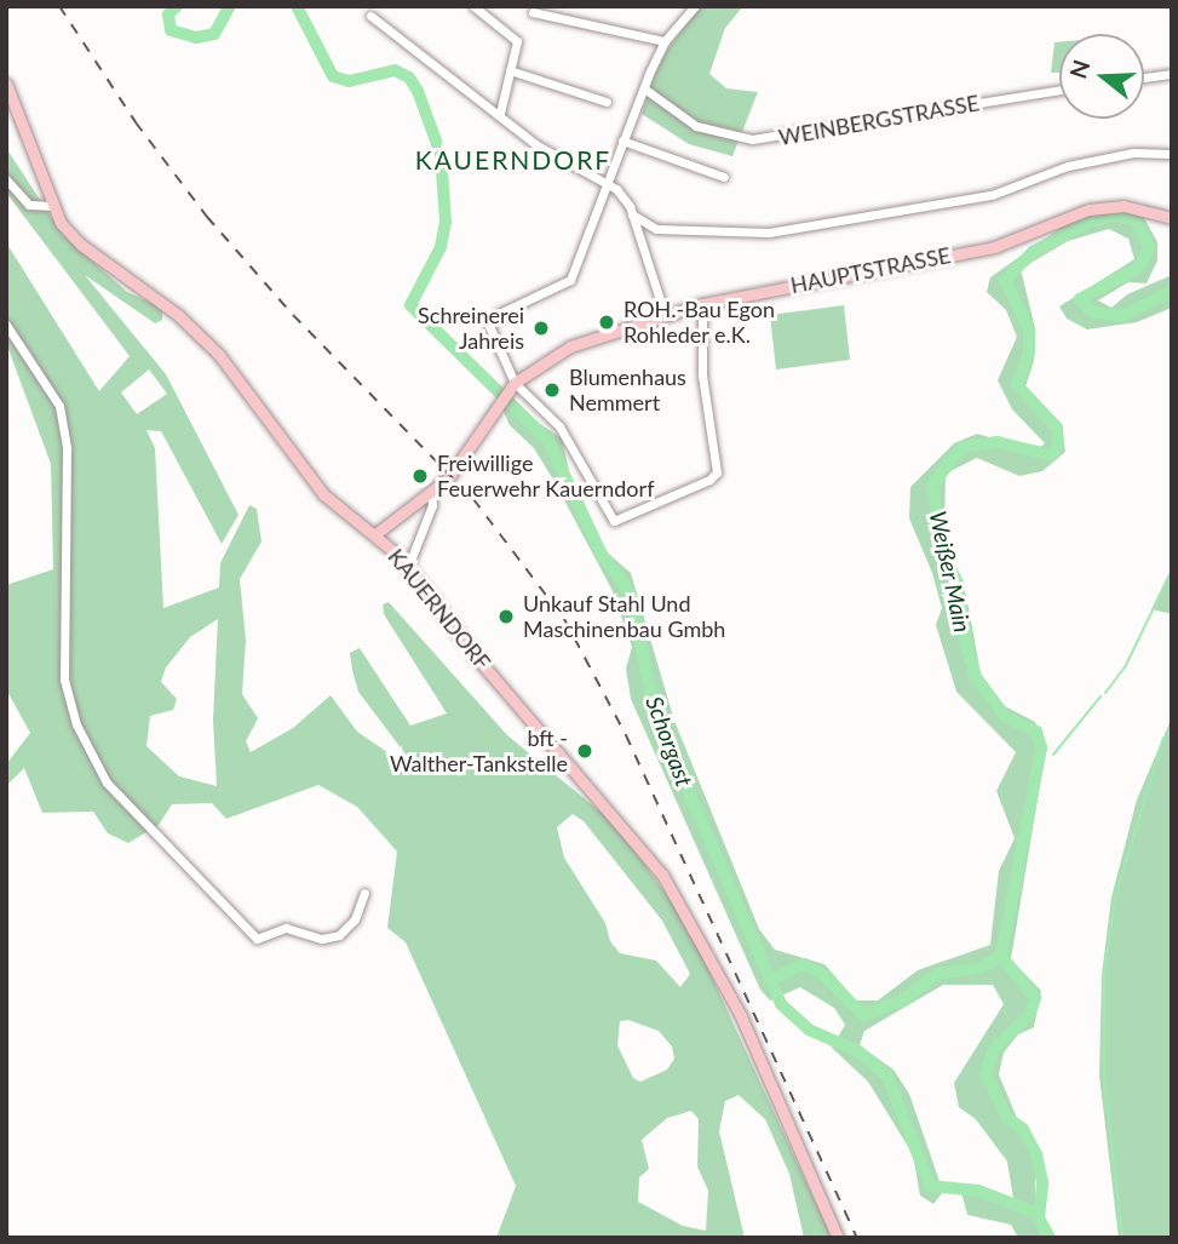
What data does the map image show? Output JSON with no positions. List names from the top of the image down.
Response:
{
  "streets": {
    "main road": ["HAUPTSTRASSE", "KAUERNDORF"],
    "street": ["WEINBERGSTRASSE"]
  },
  "crossings": [
    ["HAUPTSTRASSE", "KAUERNDORF"]
  ],
  "districts": ["KAUERNDORF"],
  "water": ["Weißer Main", "Schorgast"],
  "places": [
    "ROH.-Bau Egon Rohleder e.K.",
    "Schreinerei Jahreis",
    "Blumenhaus Nemmert",
    "Freiwillige Feuerwehr Kauerndorf",
    "Unkauf Stahl Und Maschinenbau Gmbh",
    "bft - Walther-Tankstelle"
  ],
  "north": "left"
}
